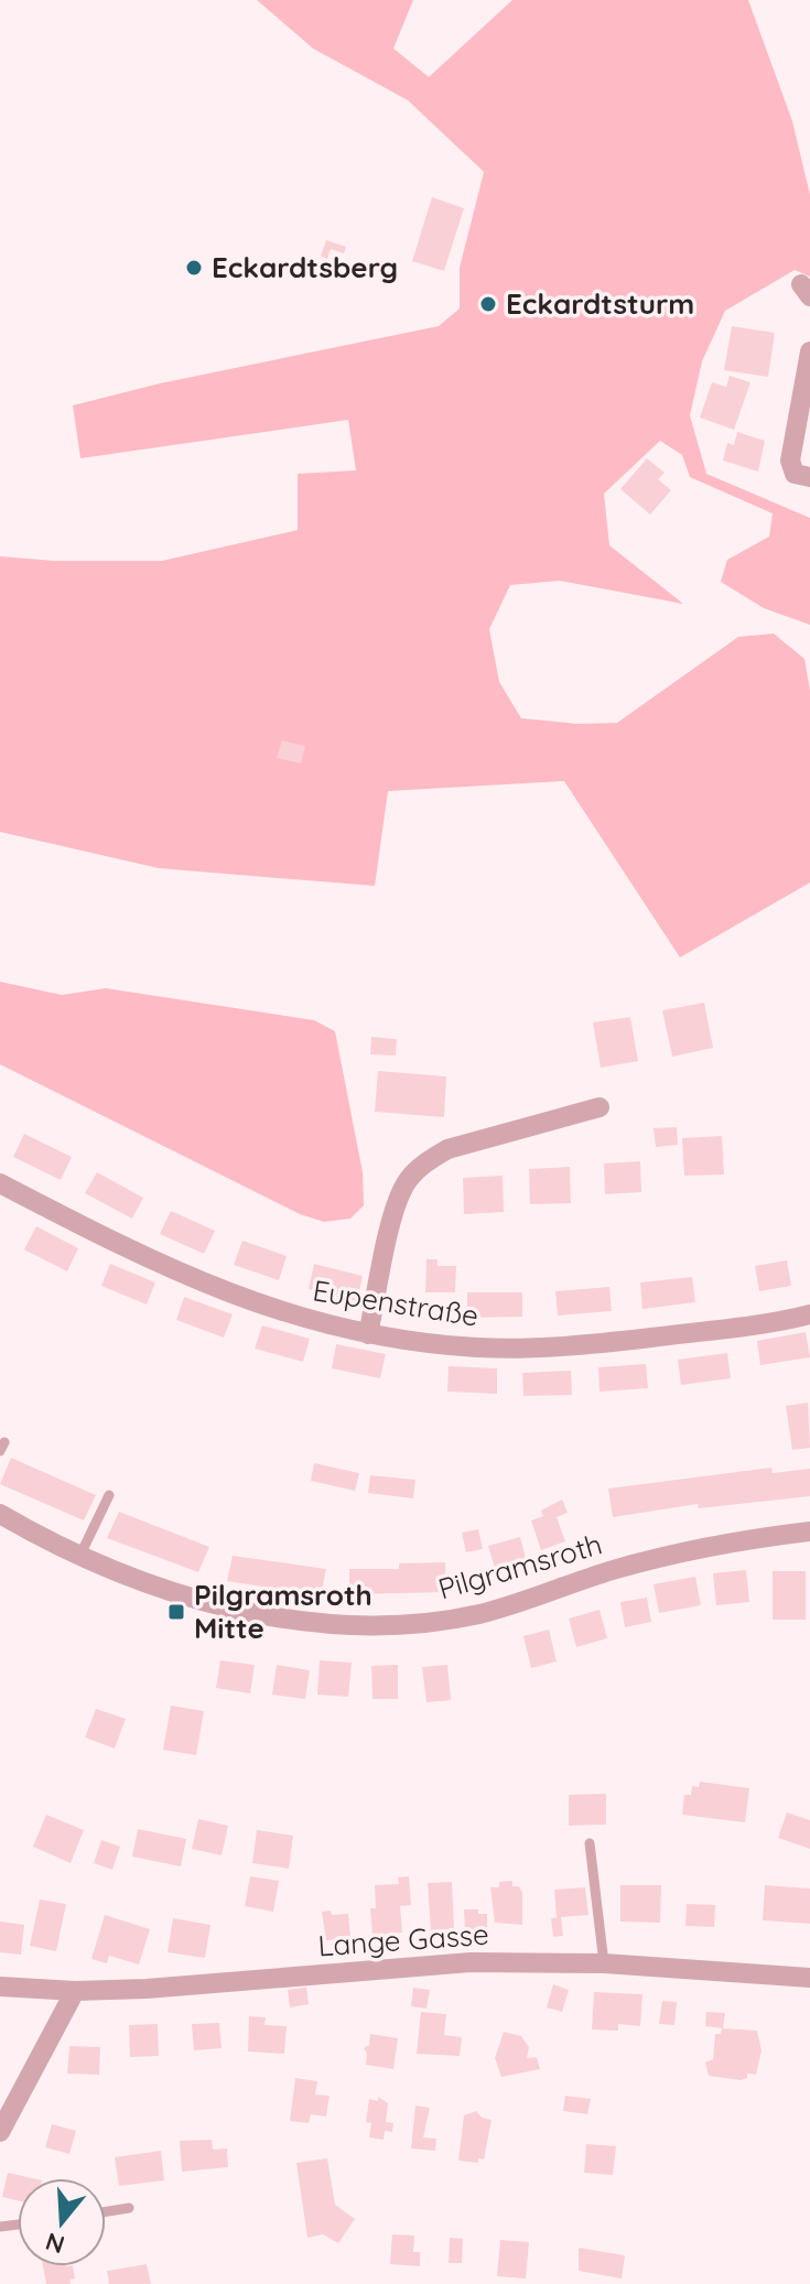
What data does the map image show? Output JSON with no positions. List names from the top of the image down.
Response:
{
  "streets": {
    "street": ["Eupenstraße", "Pilgramsroth", "Lange Gasse"]
  },
  "places": {
    "other": ["Eckardtsberg", "Eckardtsturm"],
    "transit": ["Pilgramsroth Mitte"]
  },
  "north": "bottom"
}
